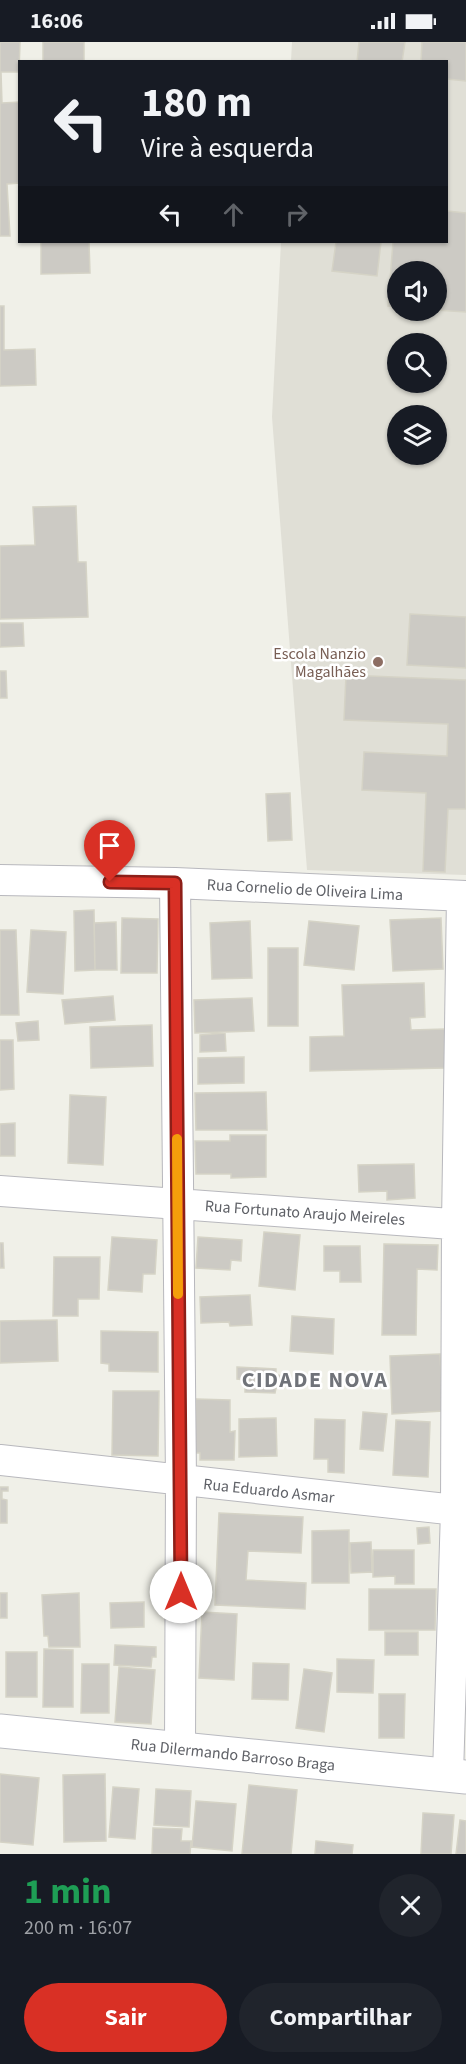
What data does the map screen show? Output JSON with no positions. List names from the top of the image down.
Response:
{
  "streets": {
    "street": [
      "Rua Cornelio de Oliveira Lima",
      "Rua Fortunato Araujo Meireles",
      "Rua Eduardo Asmar",
      "Rua Dilermando Barroso Braga"
    ]
  },
  "districts": ["CIDADE NOVA"],
  "places": ["Escola Nanzio Magalhães"],
  "page": {
    "status": "16:06",
    "turn": ["180 m", "Vire à esquerda"],
    "heading": ["1 min", "200 m · 16:07"],
    "buttons": ["Sair", "Compartilhar"]
  }
}
